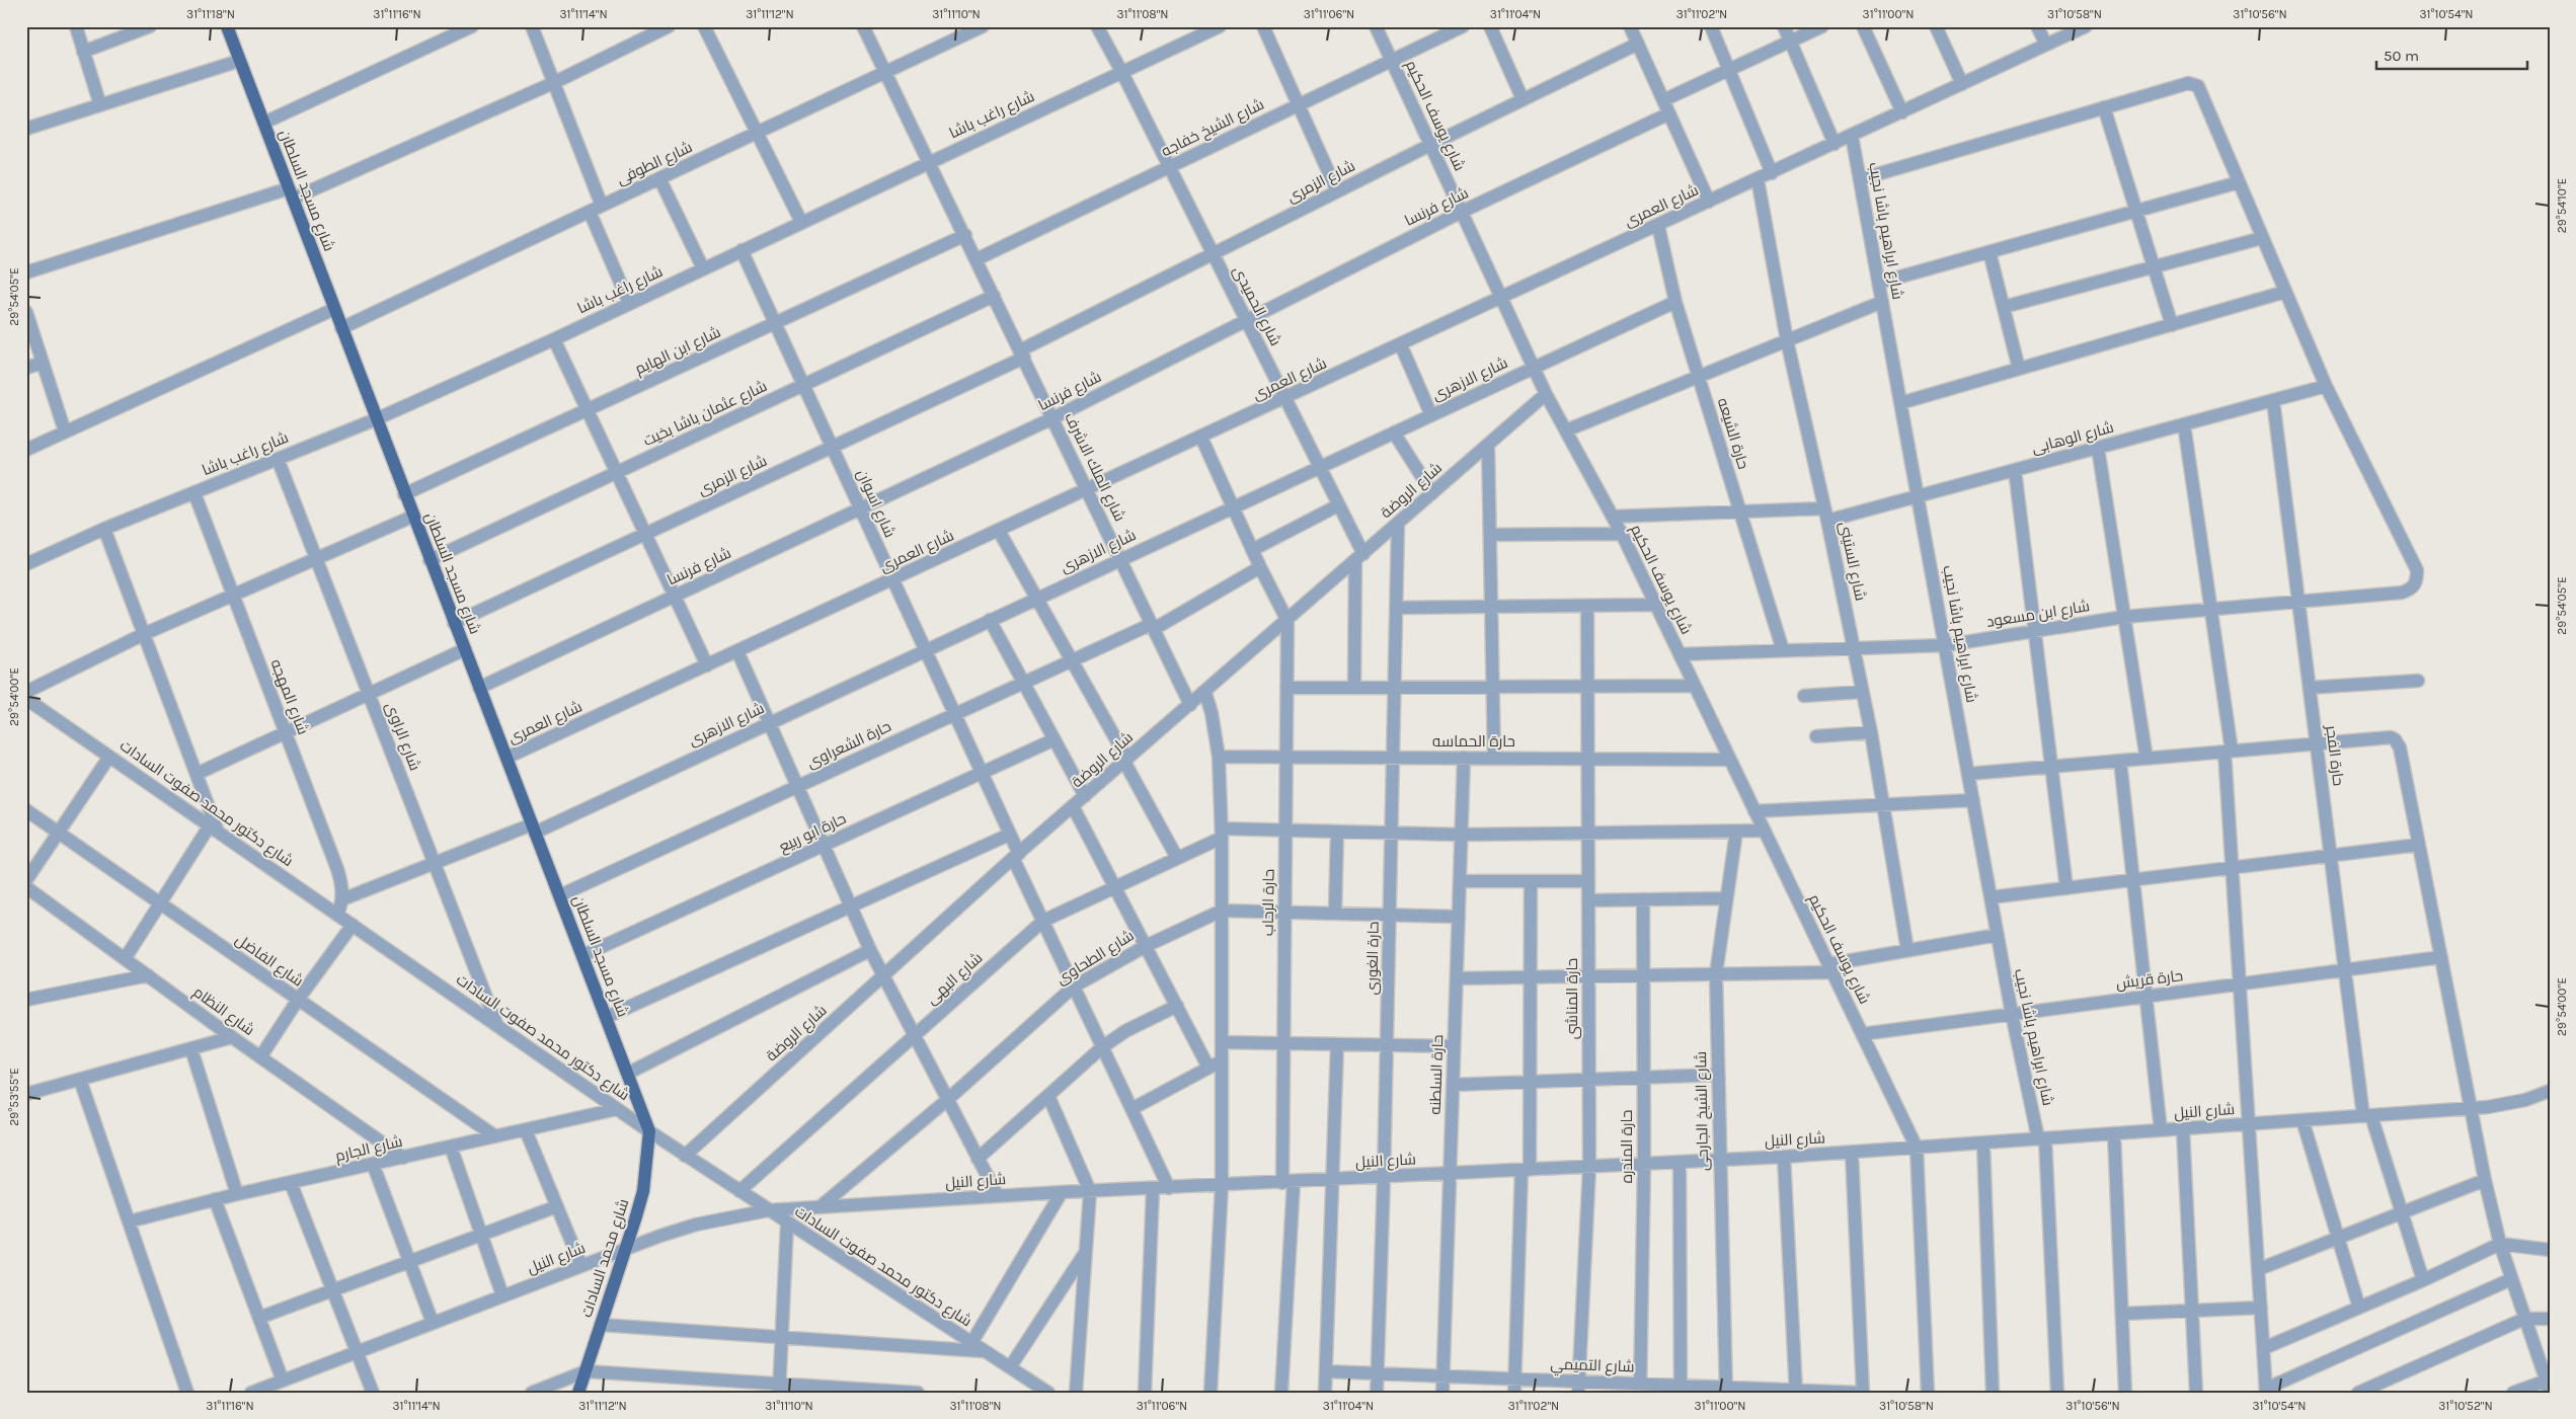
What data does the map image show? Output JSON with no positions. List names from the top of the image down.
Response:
{
  "streets": {
    "main road": ["شارع مسجد السلطان", "شارع محمد السادات"],
    "street": [
      "شارع راغب باشا",
      "شارع يوسف الحكيم",
      "شارع الشيخ خفاجه",
      "شارع الطوفى",
      "شارع الزمرى",
      "شارع العمرى",
      "شارع فرنسا",
      "شارع ابراهيم باشا نجيب",
      "شارع الحميدى",
      "شارع ابن الهايم",
      "شارع الازهرى",
      "شارع عثمان باشا بخيت",
      "حارة الشيعه",
      "شارع الوهابى",
      "شارع الملك الاشرف",
      "شارع الروضة",
      "شارع اسوان",
      "شارع الستينى",
      "شارع ابن مسعود",
      "شارع المهجه",
      "شارع الراوى",
      "حارة الحماسه",
      "حارة الشعراوى",
      "حارة الفجر",
      "شارع دكتور محمد صفوت السادات",
      "حارة ابو ربيع",
      "حارة الرحاب",
      "شارع الطحاوى",
      "حارة الغورى",
      "شارع الفاضل",
      "شارع البهى",
      "حارة قريش",
      "حارة المناشى",
      "شارع النظام",
      "حارة السلطنه",
      "شارع الشيخ الجارحى",
      "شارع النيل",
      "حارة المندره",
      "شارع الجارم",
      "شارع التميمي"
    ]
  },
  "crossings": [
    ["شارع راغب باشا", "شارع مسجد السلطان"],
    ["شارع راغب باشا", "شارع الحميدى"],
    ["شارع راغب باشا", "شارع الملك الاشرف"],
    ["شارع راغب باشا", "شارع اسوان"],
    ["شارع راغب باشا", "شارع المهجه"],
    ["شارع راغب باشا", "شارع الراوى"],
    ["شارع يوسف الحكيم", "شارع الشيخ خفاجه"],
    ["شارع يوسف الحكيم", "شارع الزمرى"],
    ["شارع يوسف الحكيم", "شارع العمرى"],
    ["شارع يوسف الحكيم", "شارع فرنسا"],
    ["شارع يوسف الحكيم", "شارع الازهرى"],
    ["شارع يوسف الحكيم", "شارع الوهابى"],
    ["شارع يوسف الحكيم", "شارع الروضة"],
    ["شارع يوسف الحكيم", "شارع ابن مسعود"],
    ["شارع يوسف الحكيم", "حارة الحماسه"],
    ["شارع يوسف الحكيم", "شارع البهى"],
    ["شارع يوسف الحكيم", "حارة قريش"],
    ["شارع يوسف الحكيم", "شارع النيل"],
    ["شارع الشيخ خفاجه", "شارع الحميدى"],
    ["شارع الشيخ خفاجه", "شارع الملك الاشرف"],
    ["شارع الطوفى", "شارع مسجد السلطان"],
    ["شارع الطوفى", "شارع الملك الاشرف"],
    ["شارع الزمرى", "شارع مسجد السلطان"],
    ["شارع الزمرى", "شارع الحميدى"],
    ["شارع الزمرى", "شارع الملك الاشرف"],
    ["شارع الزمرى", "شارع اسوان"],
    ["شارع مسجد السلطان", "شارع العمرى"],
    ["شارع مسجد السلطان", "شارع فرنسا"],
    ["شارع مسجد السلطان", "شارع ابن الهايم"],
    ["شارع مسجد السلطان", "شارع الازهرى"],
    ["شارع مسجد السلطان", "شارع عثمان باشا بخيت"],
    ["شارع مسجد السلطان", "حارة الشعراوى"],
    ["شارع مسجد السلطان", "شارع دكتور محمد صفوت السادات"],
    ["شارع مسجد السلطان", "حارة ابو ربيع"],
    ["شارع مسجد السلطان", "شارع محمد السادات"],
    ["شارع العمرى", "شارع ابراهيم باشا نجيب"],
    ["شارع العمرى", "شارع الحميدى"],
    ["شارع العمرى", "حارة الشيعه"],
    ["شارع العمرى", "شارع الملك الاشرف"],
    ["شارع العمرى", "شارع اسوان"],
    ["شارع العمرى", "شارع الستينى"],
    ["شارع فرنسا", "شارع الحميدى"],
    ["شارع فرنسا", "شارع الملك الاشرف"],
    ["شارع فرنسا", "شارع اسوان"],
    ["شارع ابراهيم باشا نجيب", "شارع الوهابى"],
    ["شارع ابراهيم باشا نجيب", "شارع ابن مسعود"],
    ["شارع ابراهيم باشا نجيب", "حارة قريش"],
    ["شارع ابراهيم باشا نجيب", "شارع النيل"],
    ["شارع الحميدى", "شارع الازهرى"],
    ["شارع الحميدى", "شارع الروضة"],
    ["شارع ابن الهايم", "شارع الملك الاشرف"],
    ["شارع ابن الهايم", "شارع اسوان"],
    ["شارع الازهرى", "حارة الشيعه"],
    ["شارع الازهرى", "شارع الملك الاشرف"],
    ["شارع الازهرى", "شارع اسوان"],
    ["شارع الازهرى", "شارع المهجه"],
    ["شارع الازهرى", "شارع الراوى"],
    ["شارع عثمان باشا بخيت", "شارع الملك الاشرف"],
    ["شارع عثمان باشا بخيت", "شارع اسوان"],
    ["حارة الشيعه", "شارع الوهابى"],
    ["حارة الشيعه", "شارع ابن مسعود"],
    ["شارع الوهابى", "شارع الستينى"],
    ["شارع الوهابى", "شارع ابن مسعود"],
    ["شارع الوهابى", "حارة الفجر"],
    ["شارع الملك الاشرف", "شارع الروضة"],
    ["شارع الملك الاشرف", "حارة الشعراوى"],
    ["شارع الروضة", "شارع اسوان"],
    ["شارع الروضة", "شارع دكتور محمد صفوت السادات"],
    ["شارع الروضة", "حارة الرحاب"],
    ["شارع الروضة", "حارة الغورى"],
    ["شارع اسوان", "حارة الشعراوى"],
    ["شارع اسوان", "حارة ابو ربيع"],
    ["شارع اسوان", "شارع الطحاوى"],
    ["شارع اسوان", "شارع البهى"],
    ["شارع اسوان", "شارع النيل"],
    ["شارع الستينى", "شارع ابن مسعود"],
    ["شارع ابن مسعود", "حارة الفجر"],
    ["شارع المهجه", "شارع دكتور محمد صفوت السادات"],
    ["شارع الراوى", "شارع دكتور محمد صفوت السادات"],
    ["حارة الحماسه", "حارة الرحاب"],
    ["حارة الحماسه", "حارة الغورى"],
    ["حارة الحماسه", "حارة المناشى"],
    ["حارة الحماسه", "حارة السلطنه"],
    ["حارة الفجر", "حارة قريش"],
    ["حارة الفجر", "شارع النيل"],
    ["شارع دكتور محمد صفوت السادات", "شارع البهى"],
    ["شارع دكتور محمد صفوت السادات", "شارع النيل"],
    ["شارع دكتور محمد صفوت السادات", "شارع الجارم"],
    ["شارع دكتور محمد صفوت السادات", "شارع محمد السادات"],
    ["حارة الرحاب", "شارع الطحاوى"],
    ["حارة الرحاب", "شارع البهى"],
    ["حارة الرحاب", "شارع النيل"],
    ["شارع الطحاوى", "حارة الغورى"],
    ["شارع الطحاوى", "حارة السلطنه"],
    ["شارع الطحاوى", "شارع النيل"],
    ["حارة الغورى", "شارع البهى"],
    ["حارة الغورى", "شارع النيل"],
    ["حارة الغورى", "شارع التميمي"],
    ["شارع الفاضل", "شارع الجارم"],
    ["شارع البهى", "حارة المناشى"],
    ["شارع البهى", "حارة السلطنه"],
    ["شارع البهى", "شارع الشيخ الجارحى"],
    ["حارة المناشى", "شارع النيل"],
    ["حارة المناشى", "شارع التميمي"],
    ["شارع النظام", "شارع الجارم"],
    ["حارة السلطنه", "شارع النيل"],
    ["حارة السلطنه", "شارع التميمي"],
    ["شارع الشيخ الجارحى", "شارع النيل"],
    ["شارع الشيخ الجارحى", "شارع التميمي"],
    ["شارع النيل", "حارة المندره"],
    ["شارع النيل", "شارع محمد السادات"],
    ["حارة المندره", "شارع التميمي"]
  ],
  "scale_bar": "50 m",
  "coordinates": [
    "31°11'18\"N",
    "31°11'16\"N",
    "31°11'14\"N",
    "31°11'12\"N",
    "31°11'10\"N",
    "31°11'08\"N",
    "31°11'06\"N",
    "31°11'04\"N",
    "31°11'02\"N",
    "31°11'00\"N",
    "31°10'58\"N",
    "31°10'56\"N",
    "31°10'54\"N",
    "29°54'10\"E",
    "29°54'05\"E",
    "29°54'00\"E",
    "29°53'55\"E",
    "31°10'52\"N"
  ]
}
